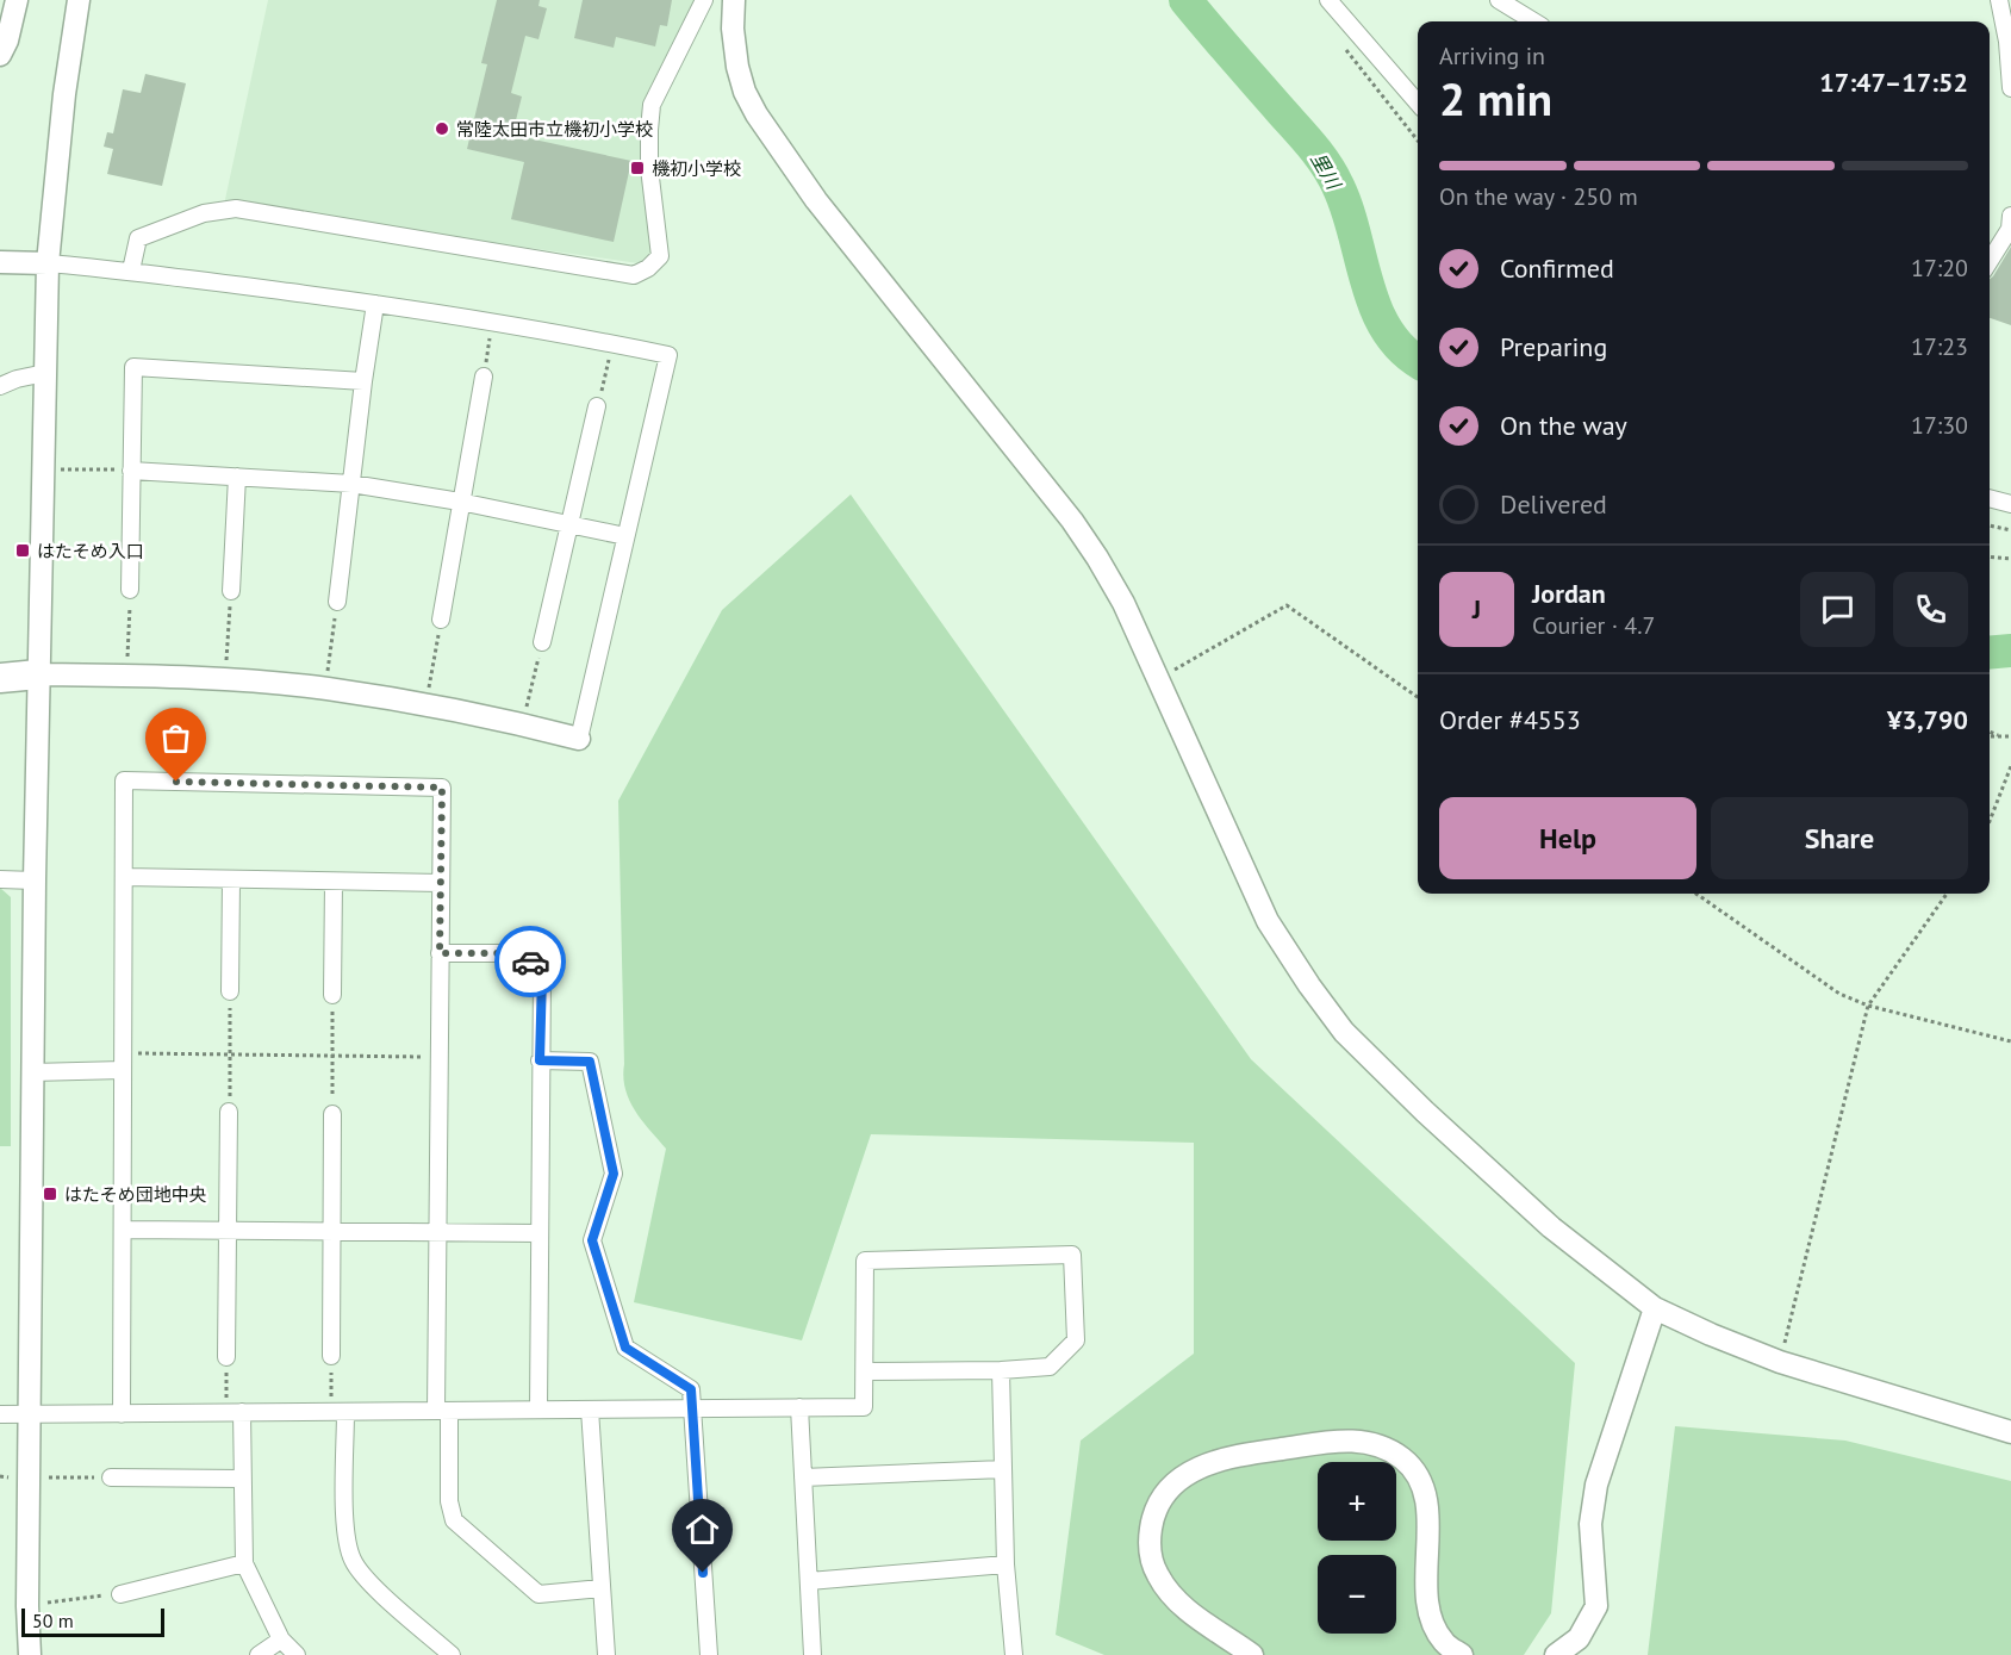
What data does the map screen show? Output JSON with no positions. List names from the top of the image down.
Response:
{
  "water": ["里川"],
  "places": {
    "other": ["常陸太田市立機初小学校"],
    "transit": ["機初小学校", "はたそめ入口", "はたそめ団地中央"]
  },
  "scale_bar": "50 m",
  "page": {
    "heading": ["2 min", "Arriving in", "17:47–17:52"],
    "panel": [
      "Jordan",
      "Courier · 4.7",
      "Order #4553",
      "¥3,790"
    ],
    "bar": "On the way · 250 m",
    "list": [
      ["Confirmed", "17:20"],
      ["Preparing", "17:23"],
      ["On the way", "17:30"],
      "Delivered"
    ],
    "round": "J",
    "buttons": ["Help", "Share"],
    "map_buttons": ["+", "−"],
    "scale": "50 m"
  }
}
